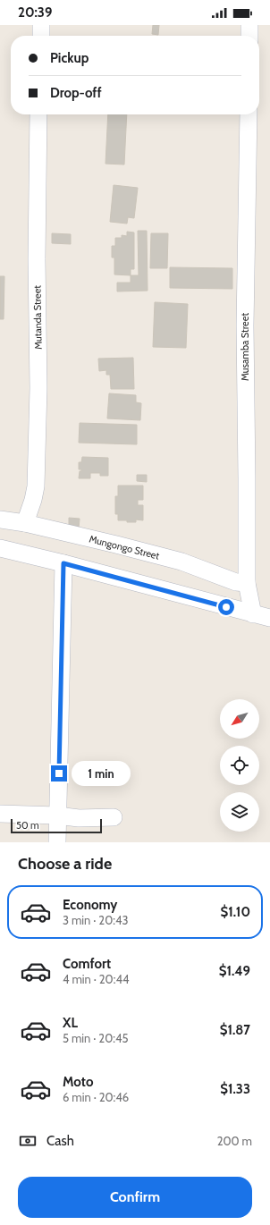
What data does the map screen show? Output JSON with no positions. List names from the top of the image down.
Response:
{
  "streets": {
    "street": ["Mutanda Street", "Musamba Street", "Mungongo Street"]
  },
  "crossings": [
    ["Mutanda Street", "Mungongo Street"],
    ["Musamba Street", "Mungongo Street"]
  ],
  "scale_bar": "50 m",
  "north": "bottom left",
  "page": {
    "status": "20:39",
    "banner": ["Pickup", "Drop-off"],
    "bubble": "1 min",
    "scale": "50 m",
    "heading": "Choose a ride",
    "list": [
      {
        "name": "Economy",
        "note": "3 min · 20:43",
        "value": "$1.10"
      },
      {
        "name": "Comfort",
        "note": "4 min · 20:44",
        "value": "$1.49"
      },
      {
        "name": "XL",
        "note": "5 min · 20:45",
        "value": "$1.87"
      },
      {
        "name": "Moto",
        "note": "6 min · 20:46",
        "value": "$1.33"
      }
    ],
    "pay": ["Cash", "200 m"],
    "buttons": "Confirm"
  }
}
